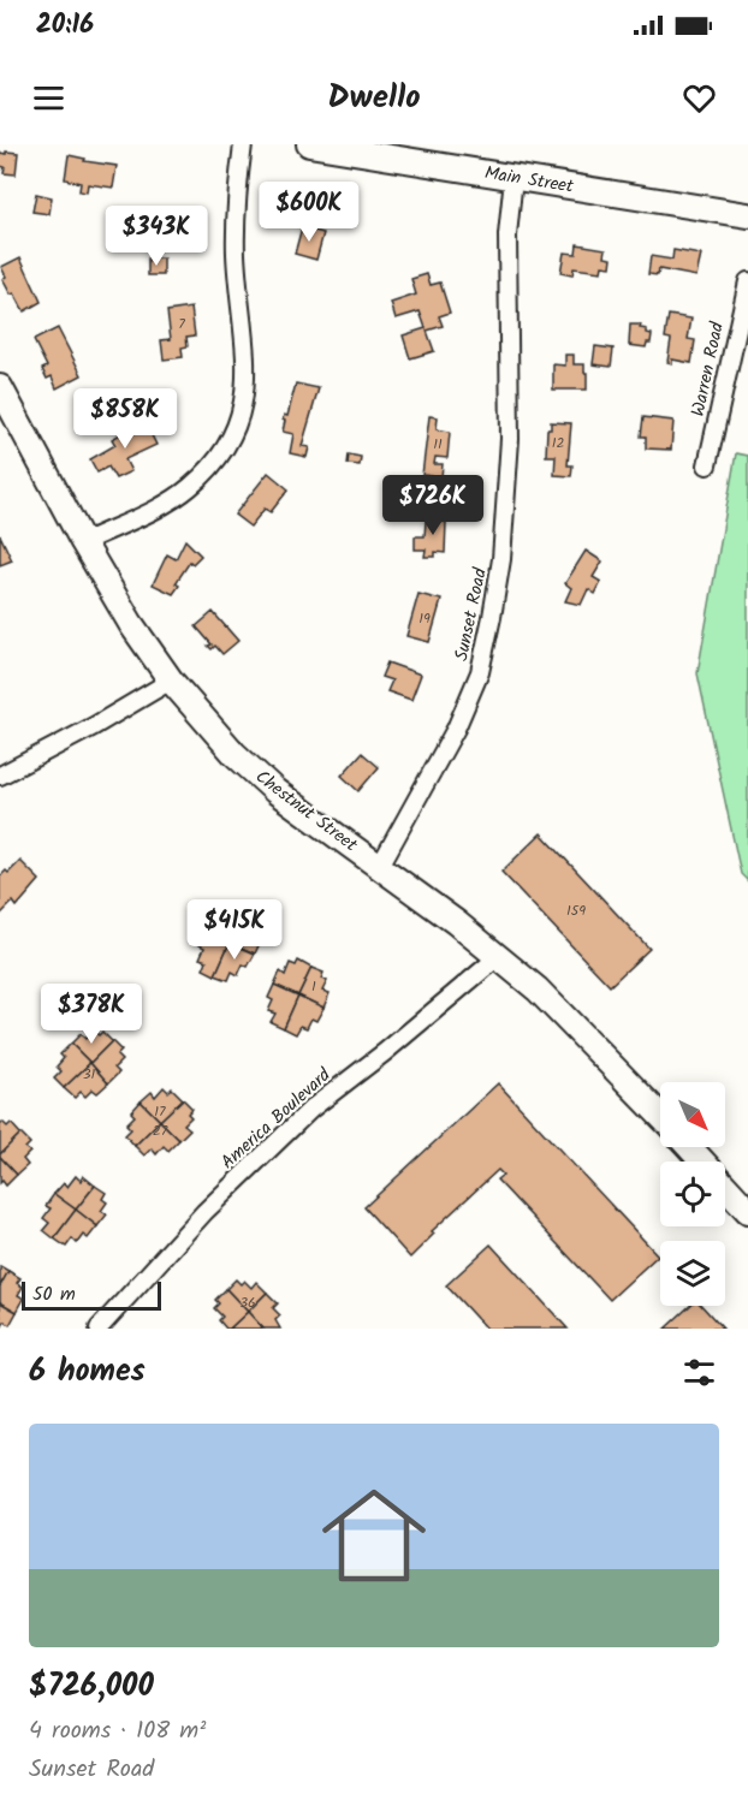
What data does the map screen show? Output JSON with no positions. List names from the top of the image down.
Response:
{
  "streets": {
    "main road": ["Main Street", "Chestnut Street"],
    "street": ["Warren Road", "Sunset Road", "America Boulevard"]
  },
  "crossings": [
    ["Main Street", "Sunset Road"],
    ["Sunset Road", "Chestnut Street"],
    ["Chestnut Street", "America Boulevard"]
  ],
  "house_numbers": [
    "7",
    "12",
    "11",
    "19",
    "159",
    "1",
    "31",
    "17",
    "27",
    "36"
  ],
  "scale_bar": "50 m",
  "north": "bottom right",
  "page": {
    "status": "20:16",
    "header": "Dwello",
    "price": [
      "$600K",
      "$343K",
      "$858K",
      "$726K",
      "$415K",
      "$378K"
    ],
    "scale": "50 m",
    "heading": "6 homes",
    "list": [
      {
        "name": "$726,000",
        "note": "4 rooms · 108 m² · Sunset Road"
      }
    ]
  }
}
